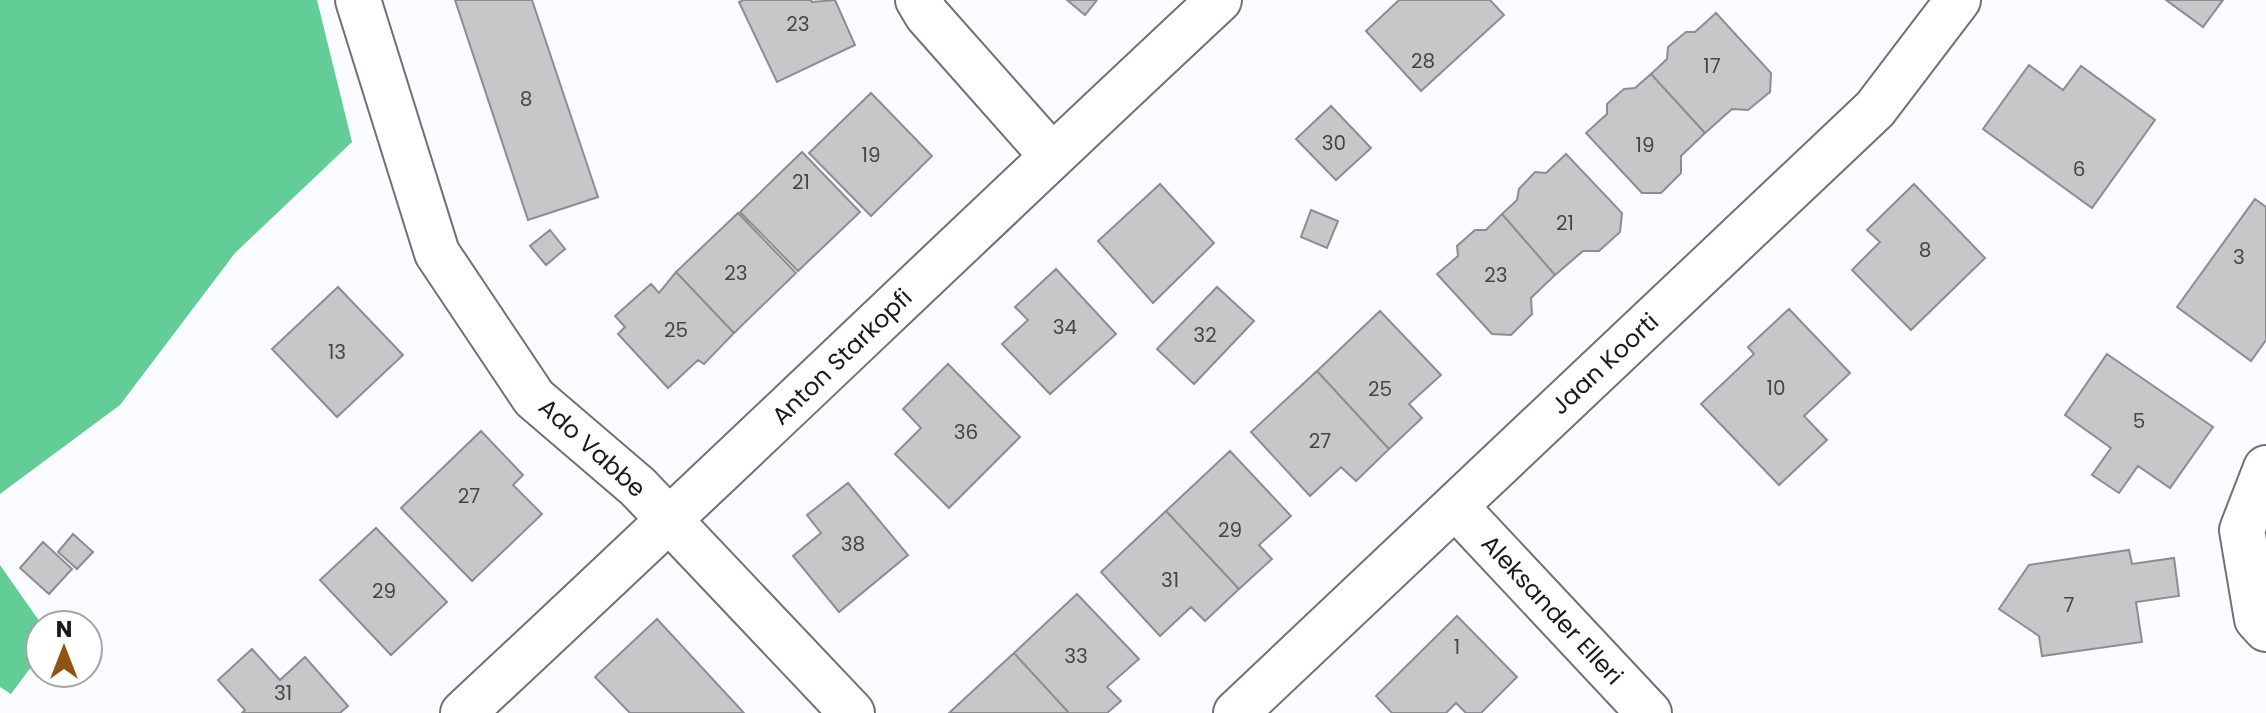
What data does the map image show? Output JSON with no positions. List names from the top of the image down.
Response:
{
  "streets": {
    "street": [
      "Anton Starkopfi",
      "Jaan Koorti",
      "Ado Vabbe",
      "Aleksander Elleri"
    ]
  },
  "crossings": [
    ["Anton Starkopfi", "Ado Vabbe"],
    ["Jaan Koorti", "Aleksander Elleri"]
  ],
  "house_numbers": [
    "23",
    "28",
    "17",
    "8",
    "30",
    "19",
    "19",
    "6",
    "21",
    "21",
    "8",
    "3",
    "23",
    "23",
    "34",
    "25",
    "32",
    "13",
    "10",
    "25",
    "5",
    "36",
    "27",
    "27",
    "29",
    "38",
    "31",
    "29",
    "7",
    "1",
    "33",
    "31"
  ],
  "north": "top"
}
